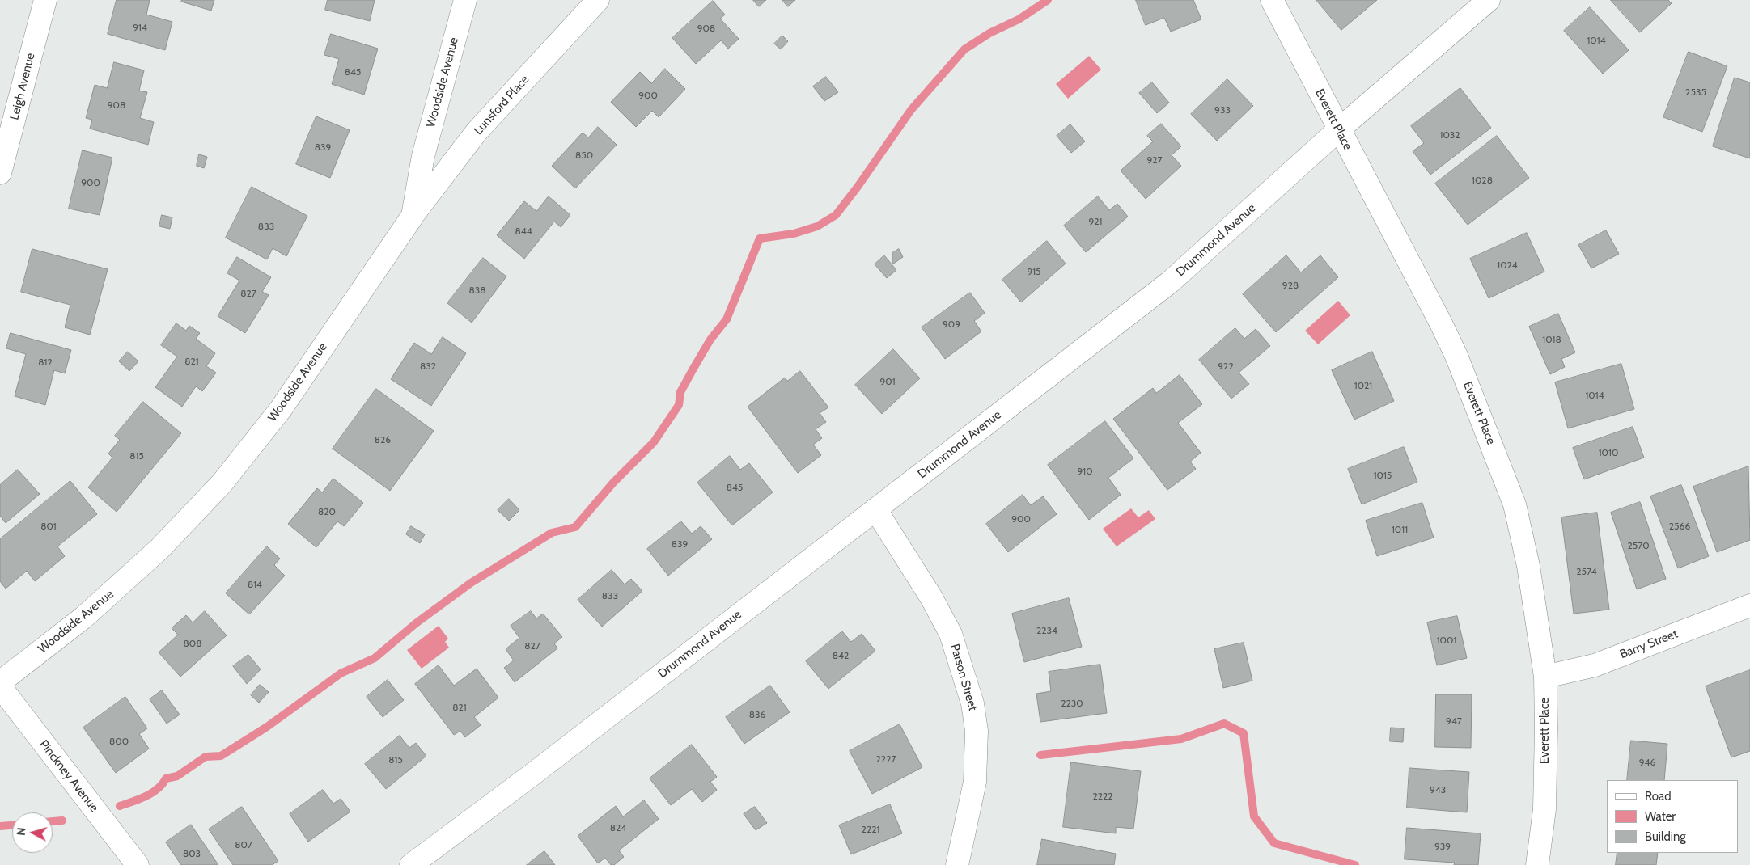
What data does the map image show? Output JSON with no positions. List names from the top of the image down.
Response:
{
  "streets": {
    "street": [
      "Woodside Avenue",
      "Leigh Avenue",
      "Lunsford Place",
      "Everett Place",
      "Drummond Avenue",
      "Barry Street",
      "Parson Street",
      "Pinckney Avenue"
    ]
  },
  "crossings": [
    ["Woodside Avenue", "Lunsford Place"],
    ["Everett Place", "Drummond Avenue"],
    ["Everett Place", "Barry Street"],
    ["Drummond Avenue", "Parson Street"]
  ],
  "house_numbers": [
    "914",
    "908",
    "1014",
    "845",
    "2535",
    "900",
    "908",
    "933",
    "1032",
    "839",
    "850",
    "927",
    "1028",
    "900",
    "921",
    "833",
    "844",
    "1024",
    "915",
    "928",
    "838",
    "827",
    "909",
    "1018",
    "821",
    "812",
    "832",
    "922",
    "901",
    "1021",
    "1014",
    "826",
    "1010",
    "815",
    "910",
    "1015",
    "845",
    "820",
    "900",
    "801",
    "2566",
    "1011",
    "839",
    "2570",
    "2574",
    "814",
    "833",
    "2234",
    "1001",
    "808",
    "827",
    "842",
    "2230",
    "821",
    "836",
    "947",
    "800",
    "2227",
    "815",
    "946",
    "943",
    "2222",
    "824",
    "2221",
    "807",
    "939",
    "803"
  ],
  "legend": ["Road", "Water", "Building"],
  "north": "left"
}
